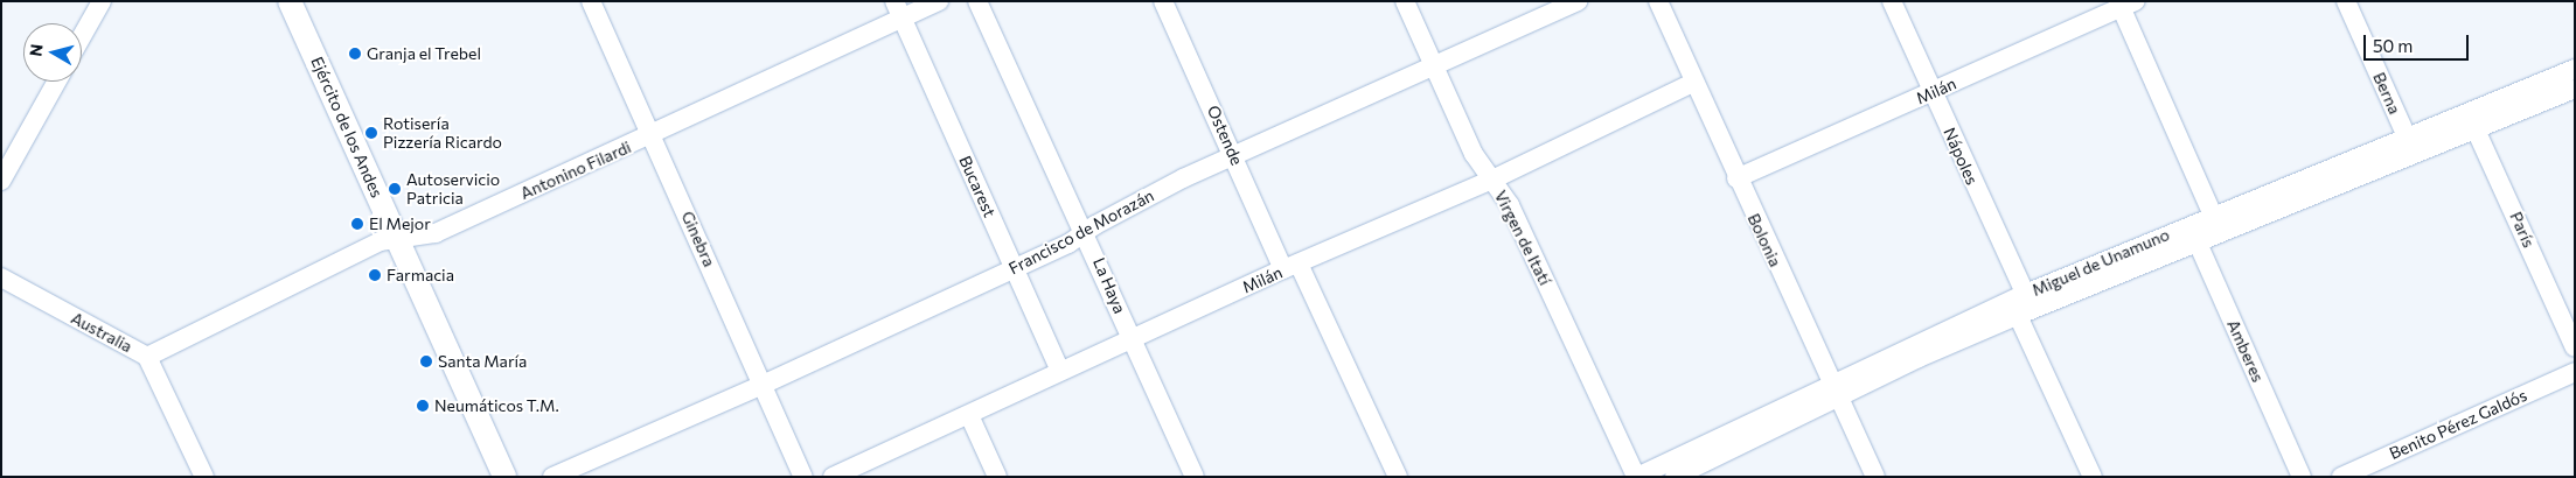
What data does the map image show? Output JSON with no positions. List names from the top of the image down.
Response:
{
  "streets": {
    "main road": ["Ejército de los Andes"],
    "street": [
      "Milán",
      "Berna",
      "Ostende",
      "Nápoles",
      "Antonino Filardi",
      "Bucarest",
      "París",
      "Francisco de Morazán",
      "Virgen de Itatí",
      "Ginebra",
      "Bolonia",
      "Miguel de Unamuno",
      "La Haya",
      "Australia",
      "Amberes",
      "Benito Pérez Galdós"
    ]
  },
  "crossings": [
    ["Milán", "Ostende"],
    ["Milán", "Nápoles"],
    ["Milán", "Bucarest"],
    ["Milán", "Virgen de Itatí"],
    ["Milán", "Bolonia"],
    ["Milán", "La Haya"],
    ["Berna", "Miguel de Unamuno"],
    ["Ejército de los Andes", "Antonino Filardi"],
    ["Ostende", "Francisco de Morazán"],
    ["Nápoles", "Miguel de Unamuno"],
    ["Antonino Filardi", "Bucarest"],
    ["Antonino Filardi", "Ginebra"],
    ["Antonino Filardi", "Australia"],
    ["Bucarest", "Francisco de Morazán"],
    ["París", "Miguel de Unamuno"],
    ["Francisco de Morazán", "Virgen de Itatí"],
    ["Francisco de Morazán", "Ginebra"],
    ["Francisco de Morazán", "La Haya"],
    ["Virgen de Itatí", "Miguel de Unamuno"],
    ["Bolonia", "Miguel de Unamuno"],
    ["Miguel de Unamuno", "Amberes"]
  ],
  "places": [
    "Granja el Trebel",
    "Rotisería Pizzería Ricardo",
    "Autoservicio Patricia",
    "El Mejor",
    "Farmacia",
    "Santa María",
    "Neumáticos T.M."
  ],
  "scale_bar": "50 m",
  "north": "left"
}
